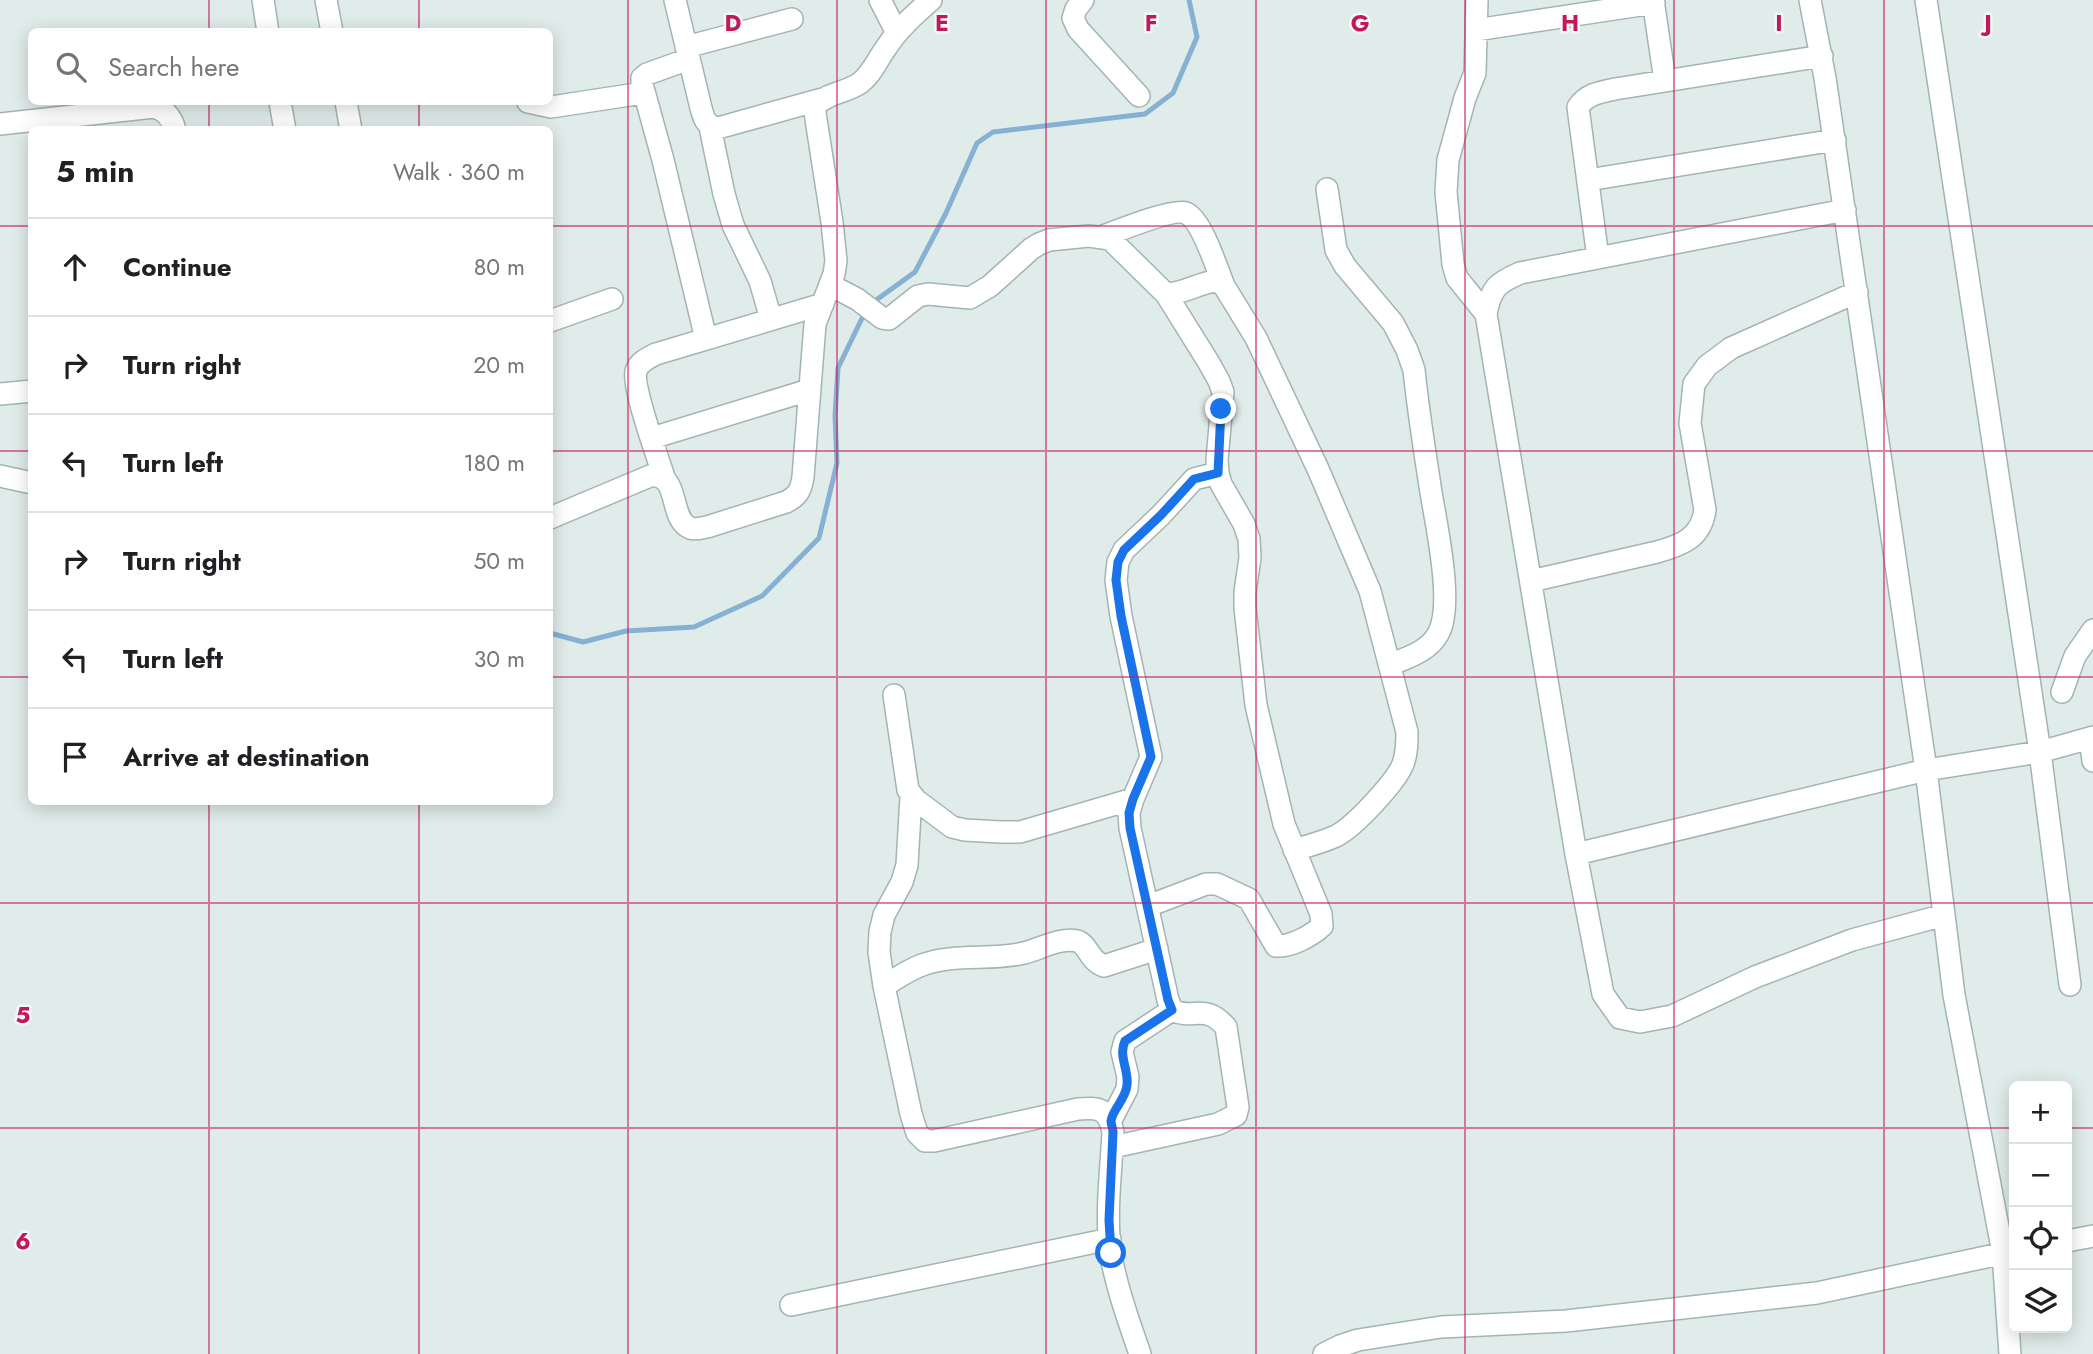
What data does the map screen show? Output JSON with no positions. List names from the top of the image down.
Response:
{
  "page": {
    "search": "Search here",
    "heading": ["5 min", "Walk · 360 m"],
    "list": [
      ["Continue", "80 m"],
      ["Turn right", "20 m"],
      ["Turn left", "180 m"],
      ["Turn right", "50 m"],
      ["Turn left", "30 m"],
      "Arrive at destination"
    ],
    "map_buttons": ["+", "−"]
  },
  "grid": {
    "columns": [
      "D",
      "E",
      "F",
      "G",
      "H",
      "I",
      "J"
    ],
    "rows": ["5", "6"]
  }
}
